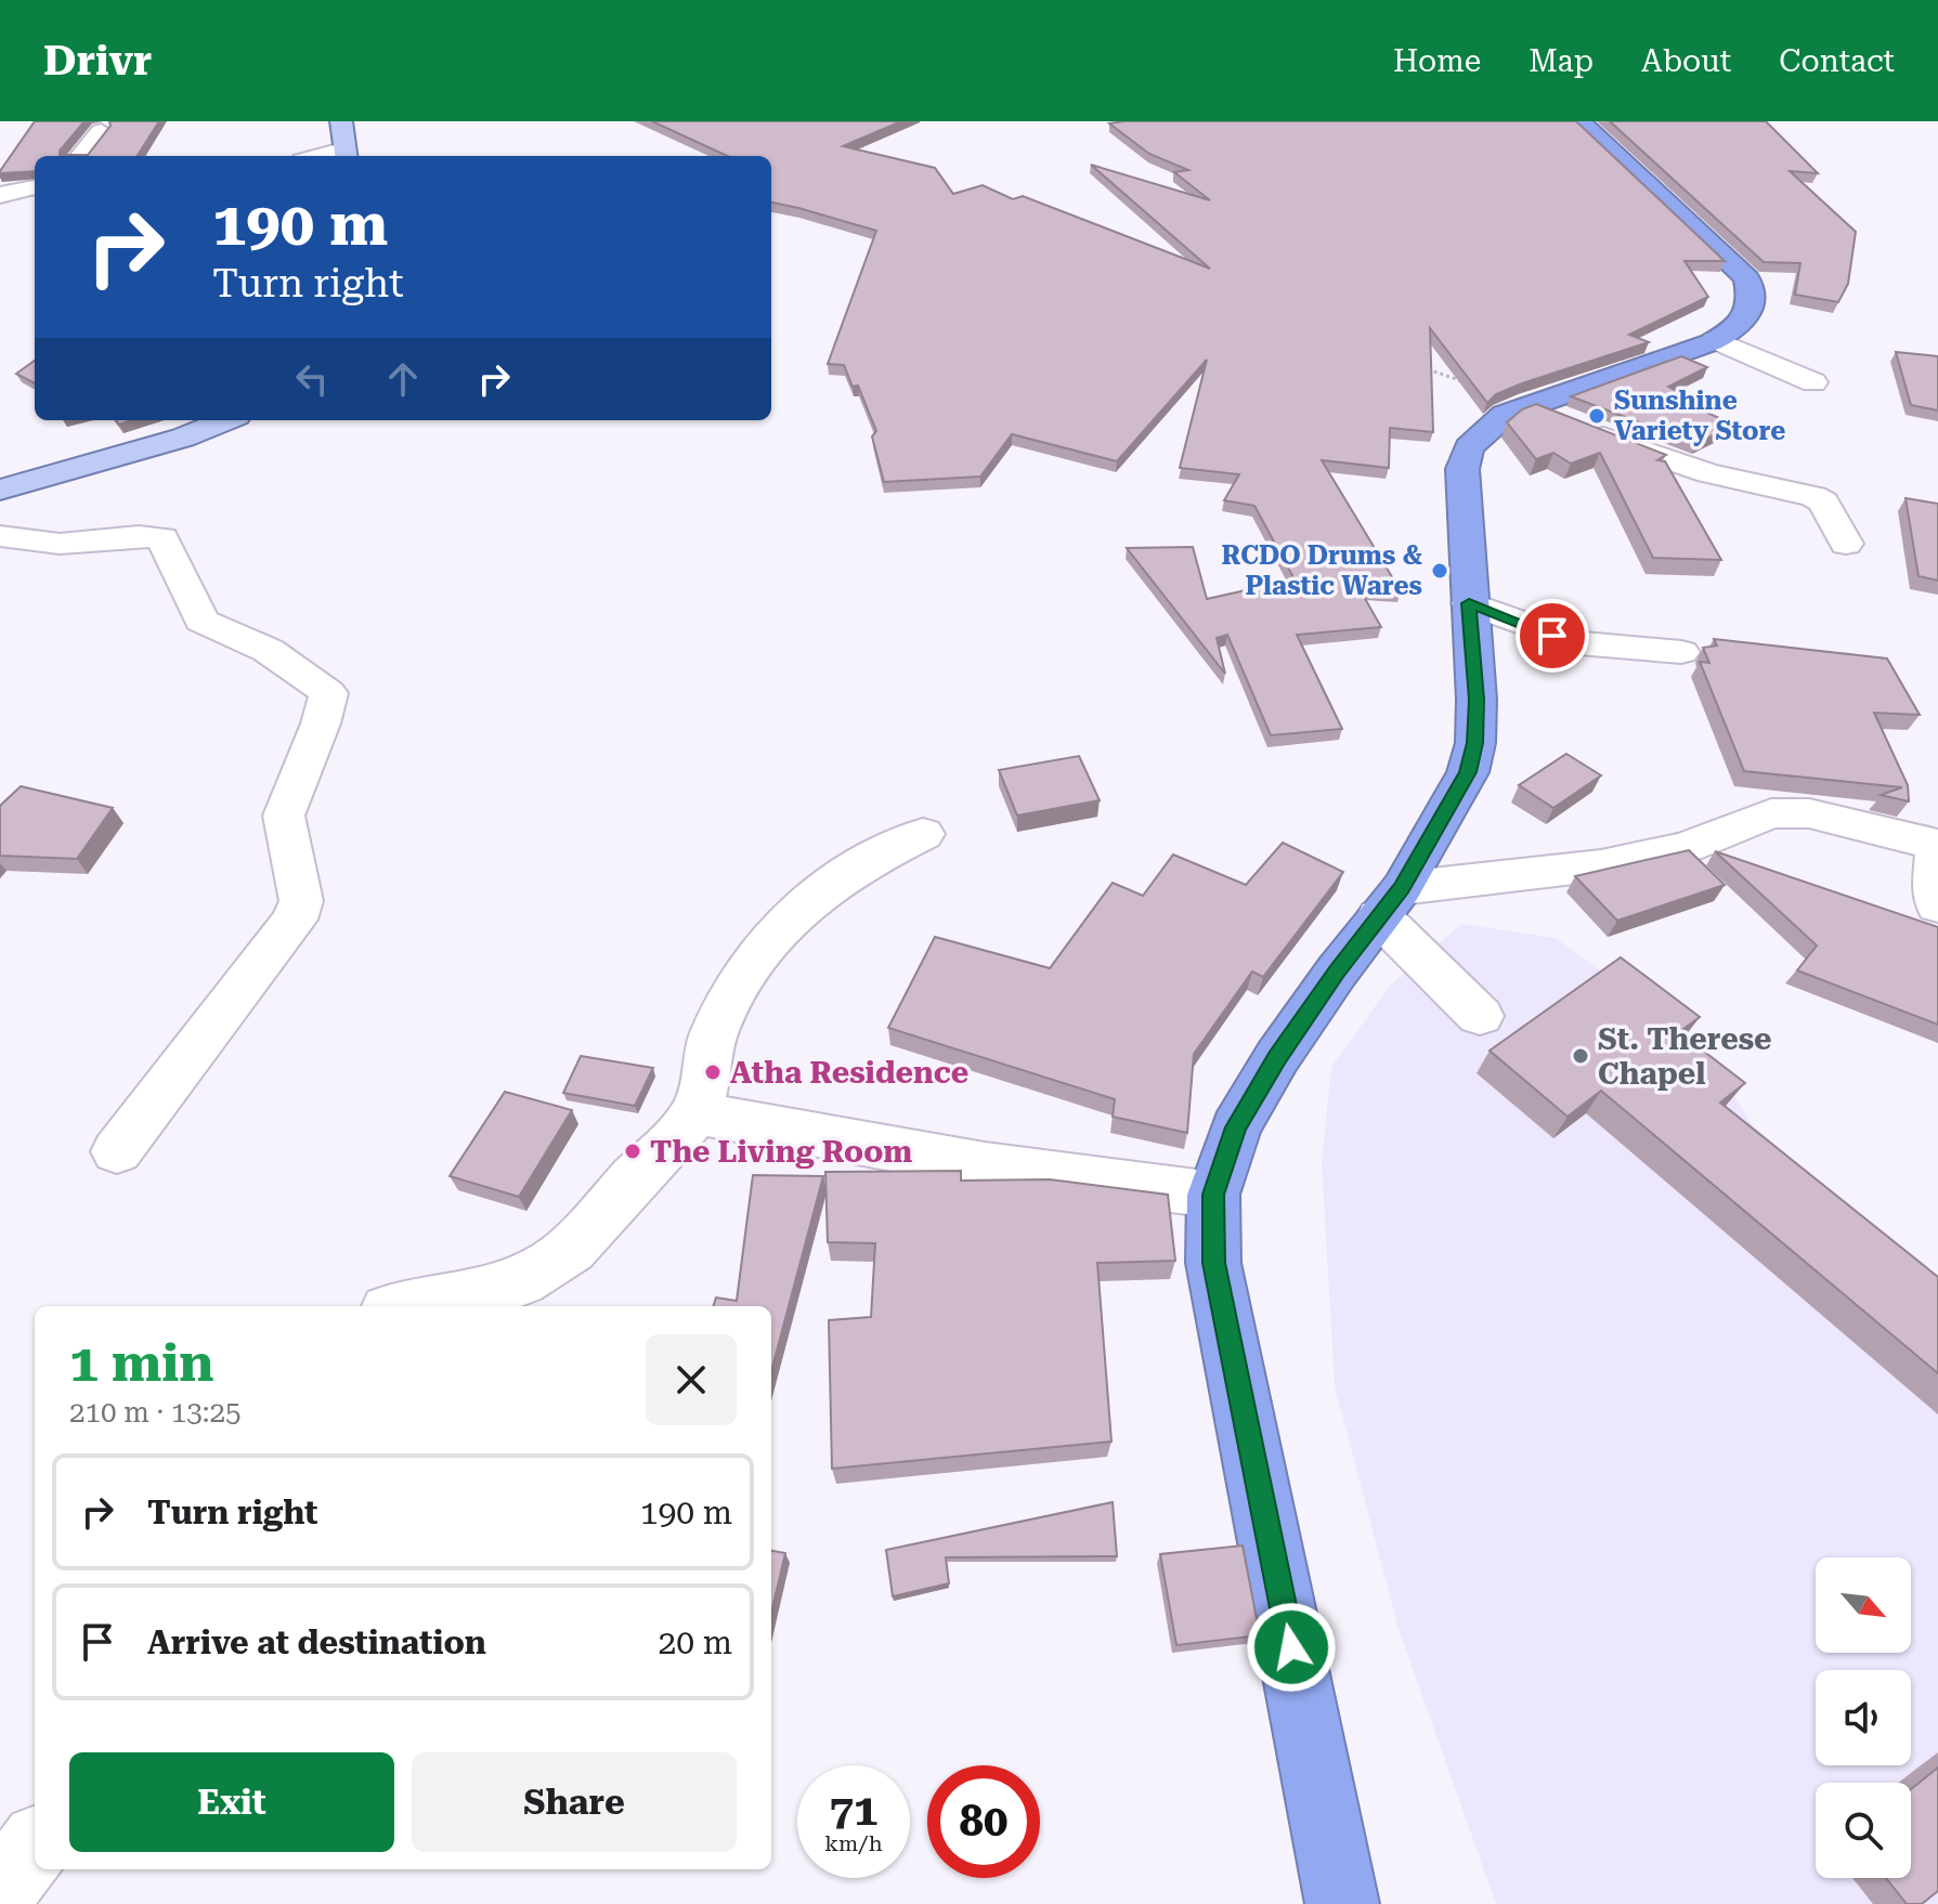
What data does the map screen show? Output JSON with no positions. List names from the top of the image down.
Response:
{
  "places": [
    "Sunshine Variety Store",
    "RCDO Drums & Plastic Wares",
    "St. Therese Chapel",
    "Atha Residence",
    "The Living Room"
  ],
  "north": "bottom right",
  "page": {
    "header": "Drivr",
    "nav": [
      "Home",
      "Map",
      "About",
      "Contact"
    ],
    "turn": ["190 m", "Turn right"],
    "heading": ["1 min", "210 m · 13:25"],
    "list": [
      {
        "name": "Turn right",
        "value": "190 m"
      },
      {
        "name": "Arrive at destination",
        "value": "20 m"
      }
    ],
    "buttons": ["Exit", "Share"],
    "speed": "71 km/h",
    "limit": "80"
  }
}
